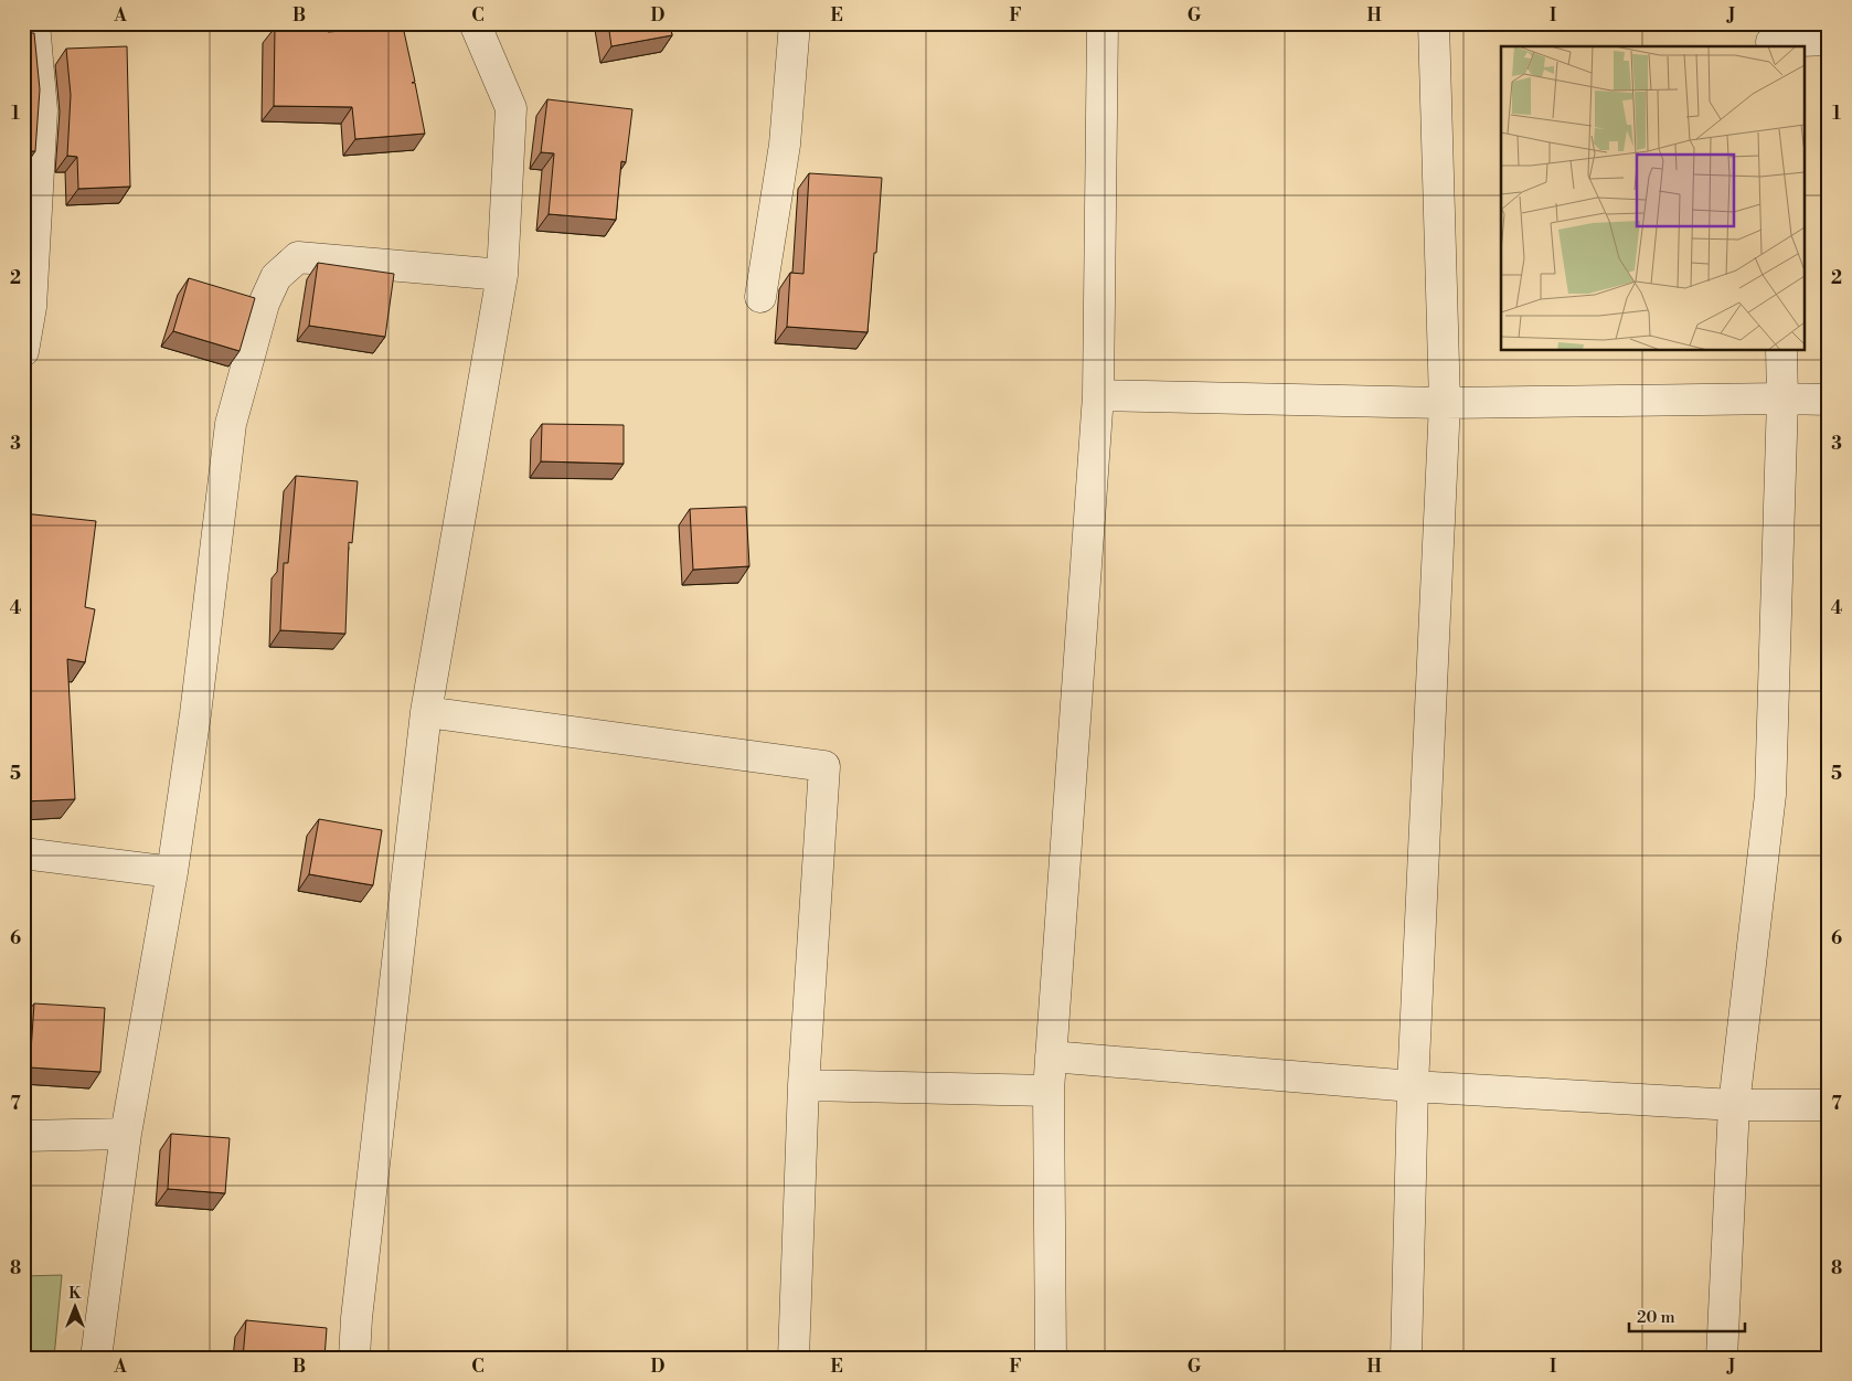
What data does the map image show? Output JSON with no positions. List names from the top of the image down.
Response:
{
  "scale_bar": "20 m",
  "north": "top",
  "grid": {
    "columns": [
      "A",
      "B",
      "C",
      "D",
      "E",
      "F",
      "G",
      "H",
      "I",
      "J"
    ],
    "rows": [
      "1",
      "2",
      "3",
      "4",
      "5",
      "6",
      "7",
      "8"
    ]
  }
}
